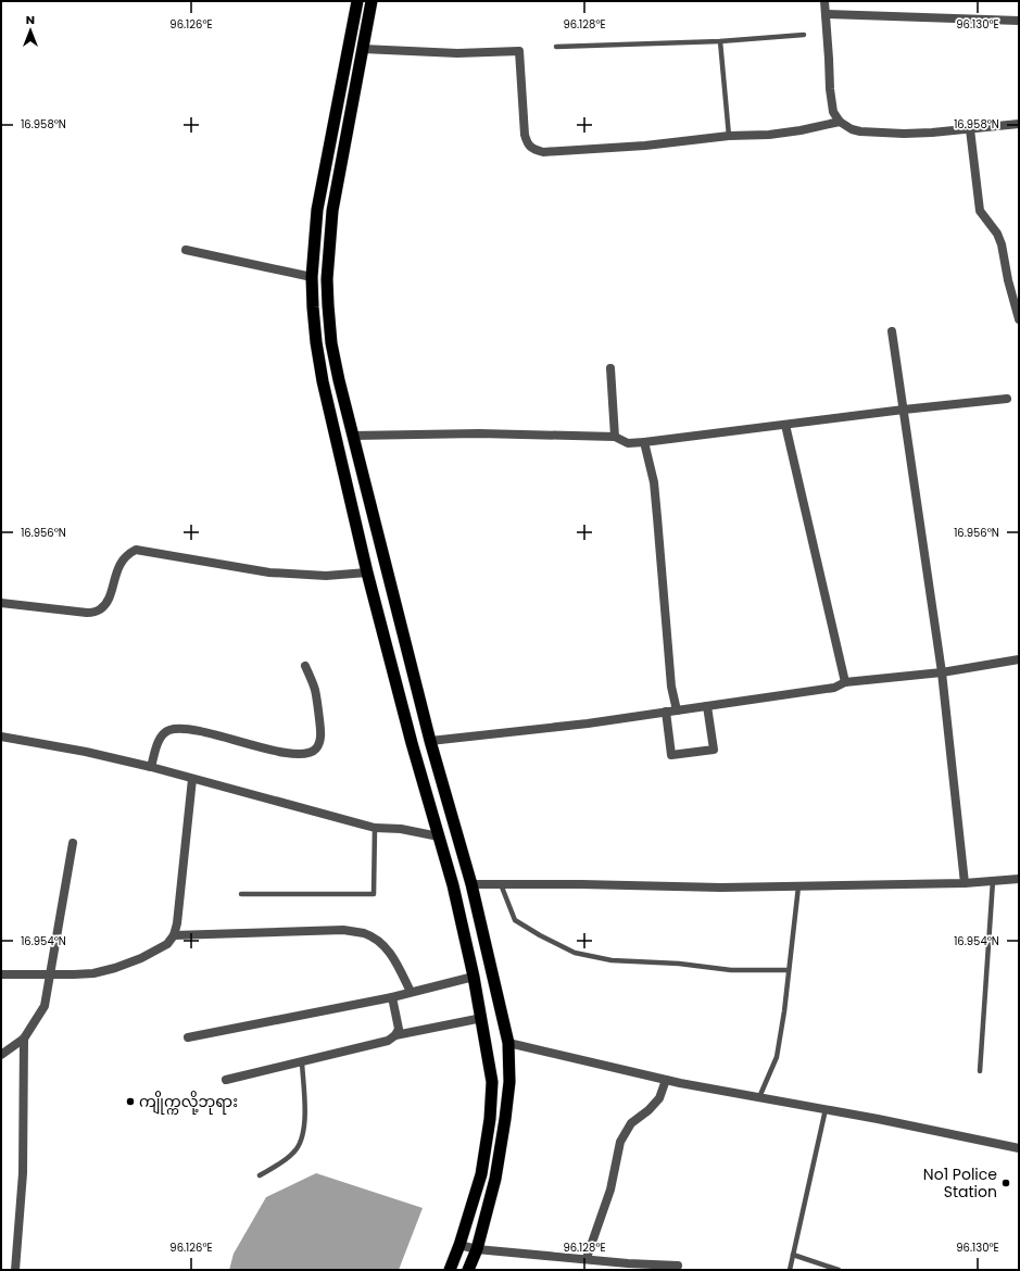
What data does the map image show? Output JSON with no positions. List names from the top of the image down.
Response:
{
  "places": ["ကျိုက္ကလို့ဘုရား", "No1 Police Station"],
  "north": "top",
  "coordinates": [
    "96.126°E",
    "96.128°E",
    "96.130°E",
    "16.958°N",
    "16.956°N",
    "16.954°N"
  ]
}
